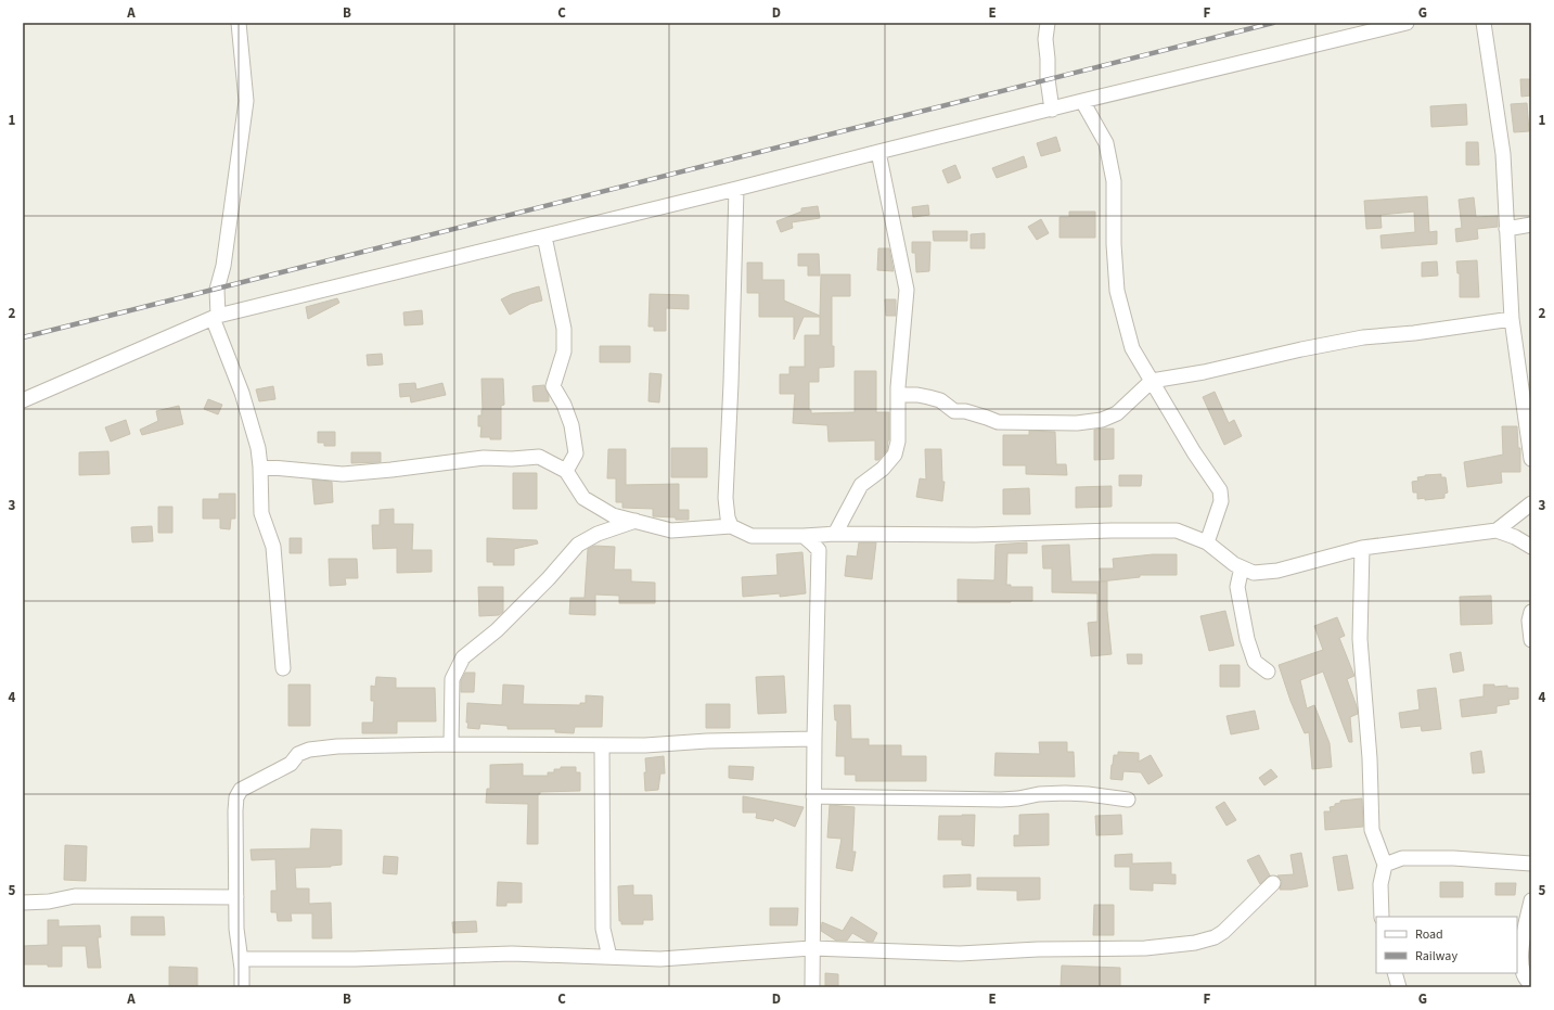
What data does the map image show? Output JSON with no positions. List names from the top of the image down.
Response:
{
  "legend": ["Road", "Railway"],
  "grid": {
    "columns": [
      "A",
      "B",
      "C",
      "D",
      "E",
      "F",
      "G"
    ],
    "rows": [
      "1",
      "2",
      "3",
      "4",
      "5"
    ]
  }
}
